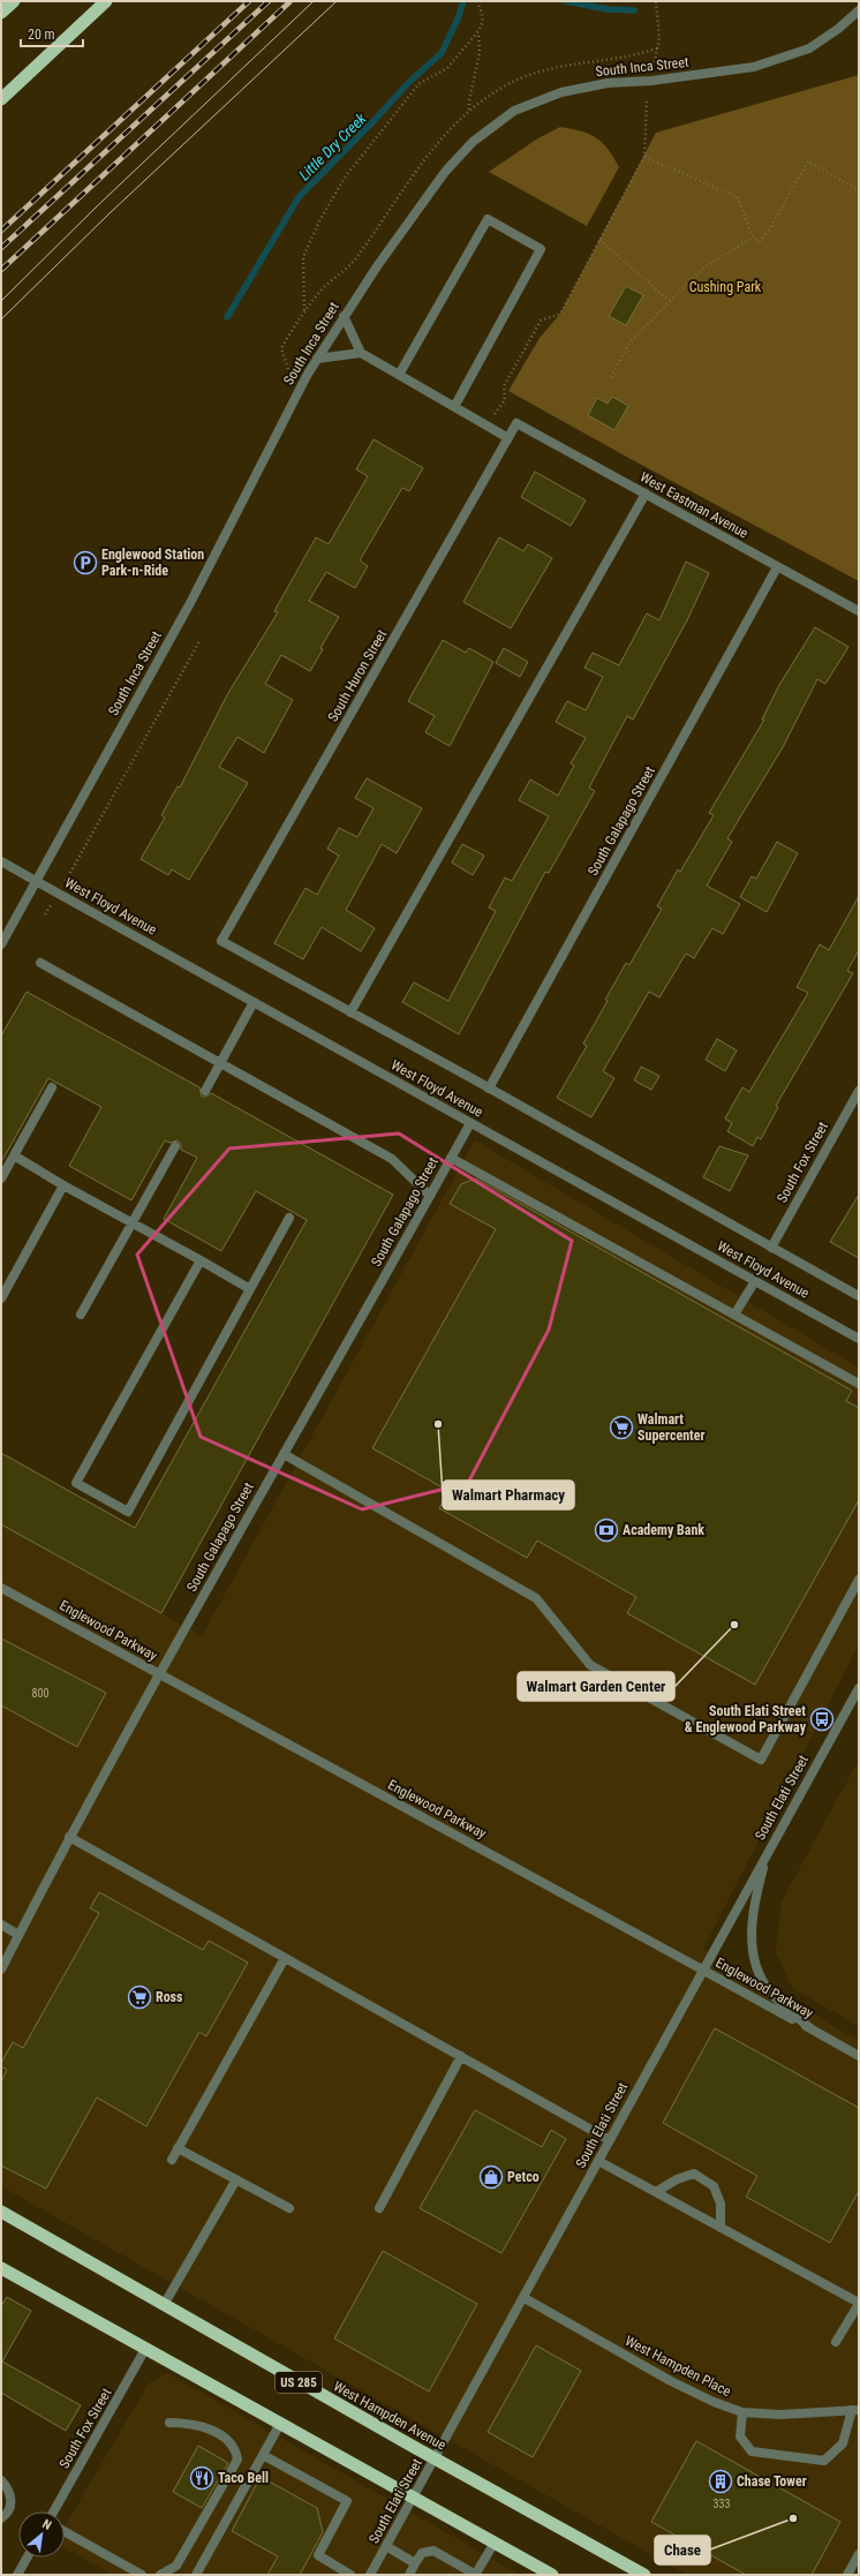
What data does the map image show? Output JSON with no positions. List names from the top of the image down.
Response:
{
  "streets": {
    "highway": ["US 285", "West Hampden Avenue"],
    "street": [
      "South Inca Street",
      "West Eastman Avenue",
      "South Huron Street",
      "South Galapago Street",
      "West Floyd Avenue",
      "South Fox Street",
      "Englewood Parkway",
      "South Elati Street",
      "West Hampden Place"
    ]
  },
  "crossings": [
    ["South Inca Street", "West Floyd Avenue"],
    ["West Eastman Avenue", "South Huron Street"],
    ["West Eastman Avenue", "South Galapago Street"],
    ["South Huron Street", "West Floyd Avenue"],
    ["South Galapago Street", "West Floyd Avenue"],
    ["South Galapago Street", "Englewood Parkway"],
    ["West Floyd Avenue", "South Fox Street"],
    ["Englewood Parkway", "South Elati Street"],
    ["South Elati Street", "West Hampden Place"],
    ["South Elati Street", "West Hampden Avenue"]
  ],
  "water": ["Little Dry Creek"],
  "parks": ["Cushing Park"],
  "places": {
    "parking": ["Englewood Station Park-n-Ride"],
    "other": ["Walmart Pharmacy", "Walmart Garden Center", "Chase"],
    "supermarket": ["Walmart Supercenter", "Ross"],
    "bank": ["Academy Bank"],
    "bus stop": ["South Elati Street & Englewood Parkway"],
    "shop": ["Petco"],
    "restaurant": ["Taco Bell"],
    "building": ["Chase Tower"]
  },
  "house_numbers": ["800", "333"],
  "scale_bar": "20 m",
  "north": "top right"
}
